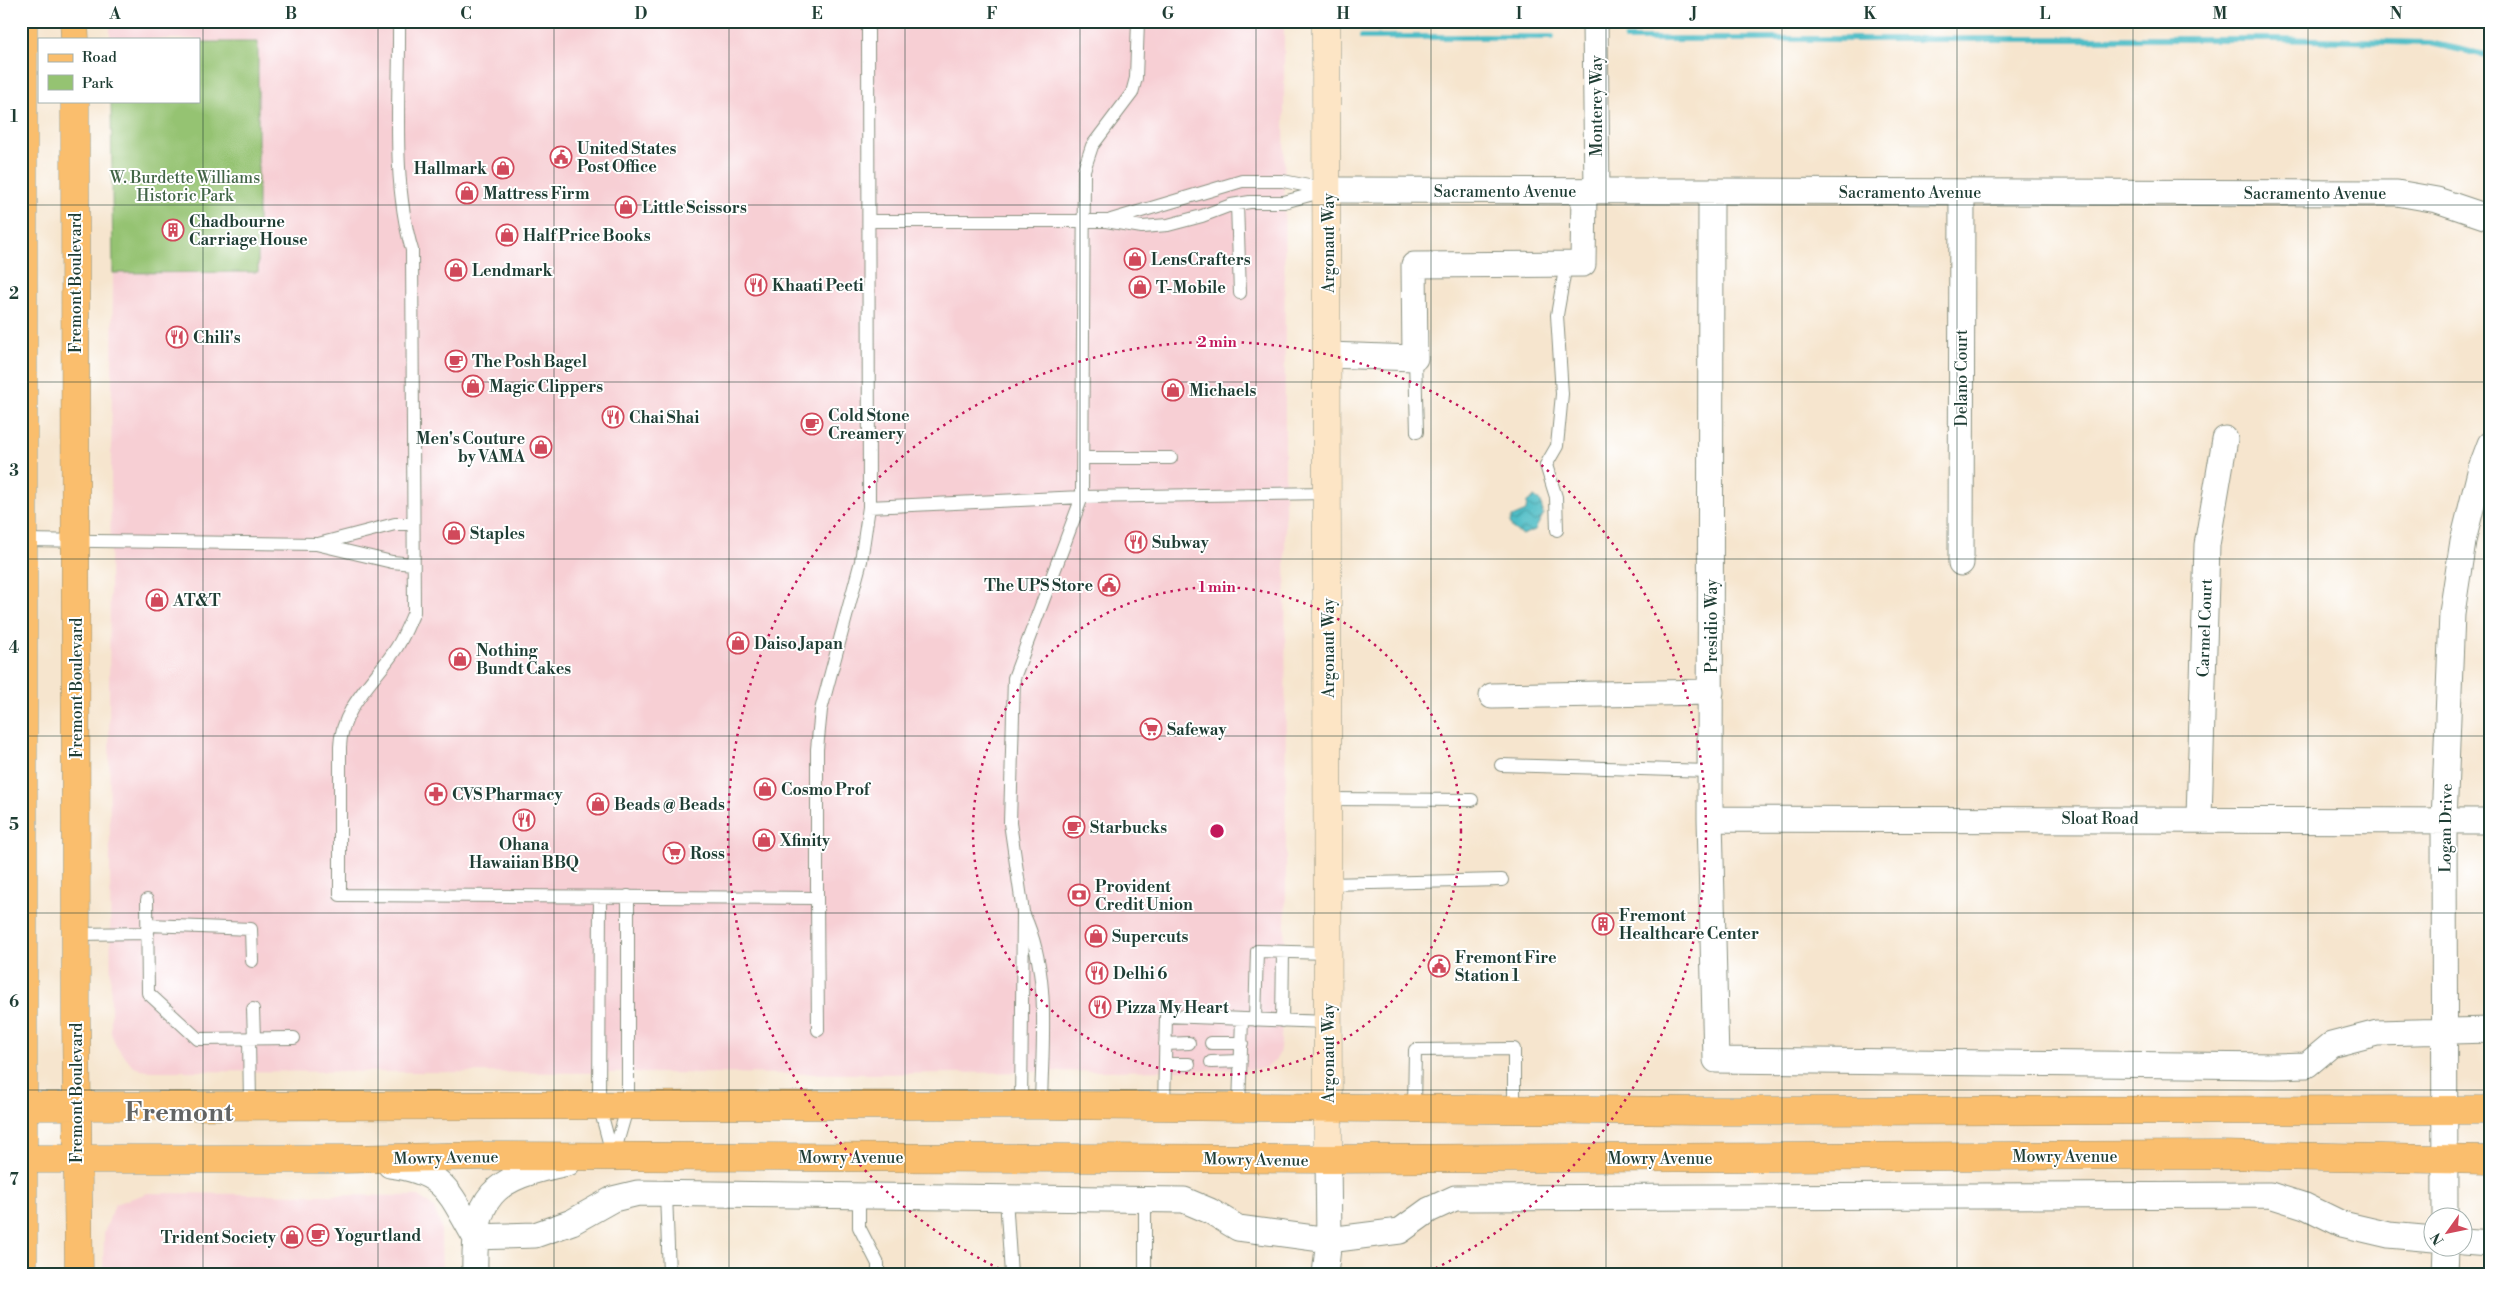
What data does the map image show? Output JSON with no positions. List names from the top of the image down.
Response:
{
  "streets": {
    "main road": ["Fremont Boulevard", "Mowry Avenue"],
    "street": [
      "Monterey Way",
      "Sacramento Avenue",
      "Argonaut Way",
      "Delano Court",
      "Presidio Way",
      "Carmel Court",
      "Sloat Road",
      "Logan Drive"
    ]
  },
  "crossings": [
    ["Monterey Way", "Sacramento Avenue"],
    ["Sacramento Avenue", "Argonaut Way"],
    ["Sacramento Avenue", "Delano Court"],
    ["Sacramento Avenue", "Presidio Way"],
    ["Argonaut Way", "Mowry Avenue"],
    ["Fremont Boulevard", "Mowry Avenue"],
    ["Presidio Way", "Sloat Road"],
    ["Presidio Way", "Logan Drive"],
    ["Carmel Court", "Sloat Road"],
    ["Sloat Road", "Logan Drive"],
    ["Logan Drive", "Mowry Avenue"]
  ],
  "districts": ["Fremont"],
  "parks": ["W. Burdette Williams Historic Park"],
  "places": {
    "public building": ["United States Post Office", "The UPS Store", "Fremont Fire Station 1"],
    "shop": [
      "Hallmark",
      "Mattress Firm",
      "Little Scissors",
      "Half Price Books",
      "LensCrafters",
      "Lendmark",
      "T-Mobile",
      "Magic Clippers",
      "Michaels",
      "Men's Couture by VAMA",
      "Staples",
      "AT&T",
      "Daiso Japan",
      "Nothing Bundt Cakes",
      "Cosmo Prof",
      "Beads @ Beads",
      "Xfinity",
      "Supercuts",
      "Trident Society"
    ],
    "building": ["Chadbourne Carriage House", "Fremont Healthcare Center"],
    "restaurant": [
      "Khaati Peeti",
      "Chili's",
      "Chai Shai",
      "Subway",
      "Ohana Hawaiian BBQ",
      "Delhi 6",
      "Pizza My Heart"
    ],
    "cafe": [
      "The Posh Bagel",
      "Cold Stone Creamery",
      "Starbucks",
      "Yogurtland"
    ],
    "supermarket": ["Safeway", "Ross"],
    "pharmacy": ["CVS Pharmacy"],
    "bank": ["Provident Credit Union"]
  },
  "legend": ["Road", "Park"],
  "north": "bottom left",
  "grid": {
    "columns": [
      "A",
      "B",
      "C",
      "D",
      "E",
      "F",
      "G",
      "H",
      "I",
      "J",
      "K",
      "L",
      "M",
      "N"
    ],
    "rows": [
      "1",
      "2",
      "3",
      "4",
      "5",
      "6",
      "7"
    ]
  },
  "rings": ["2 min", "1 min"]
}
